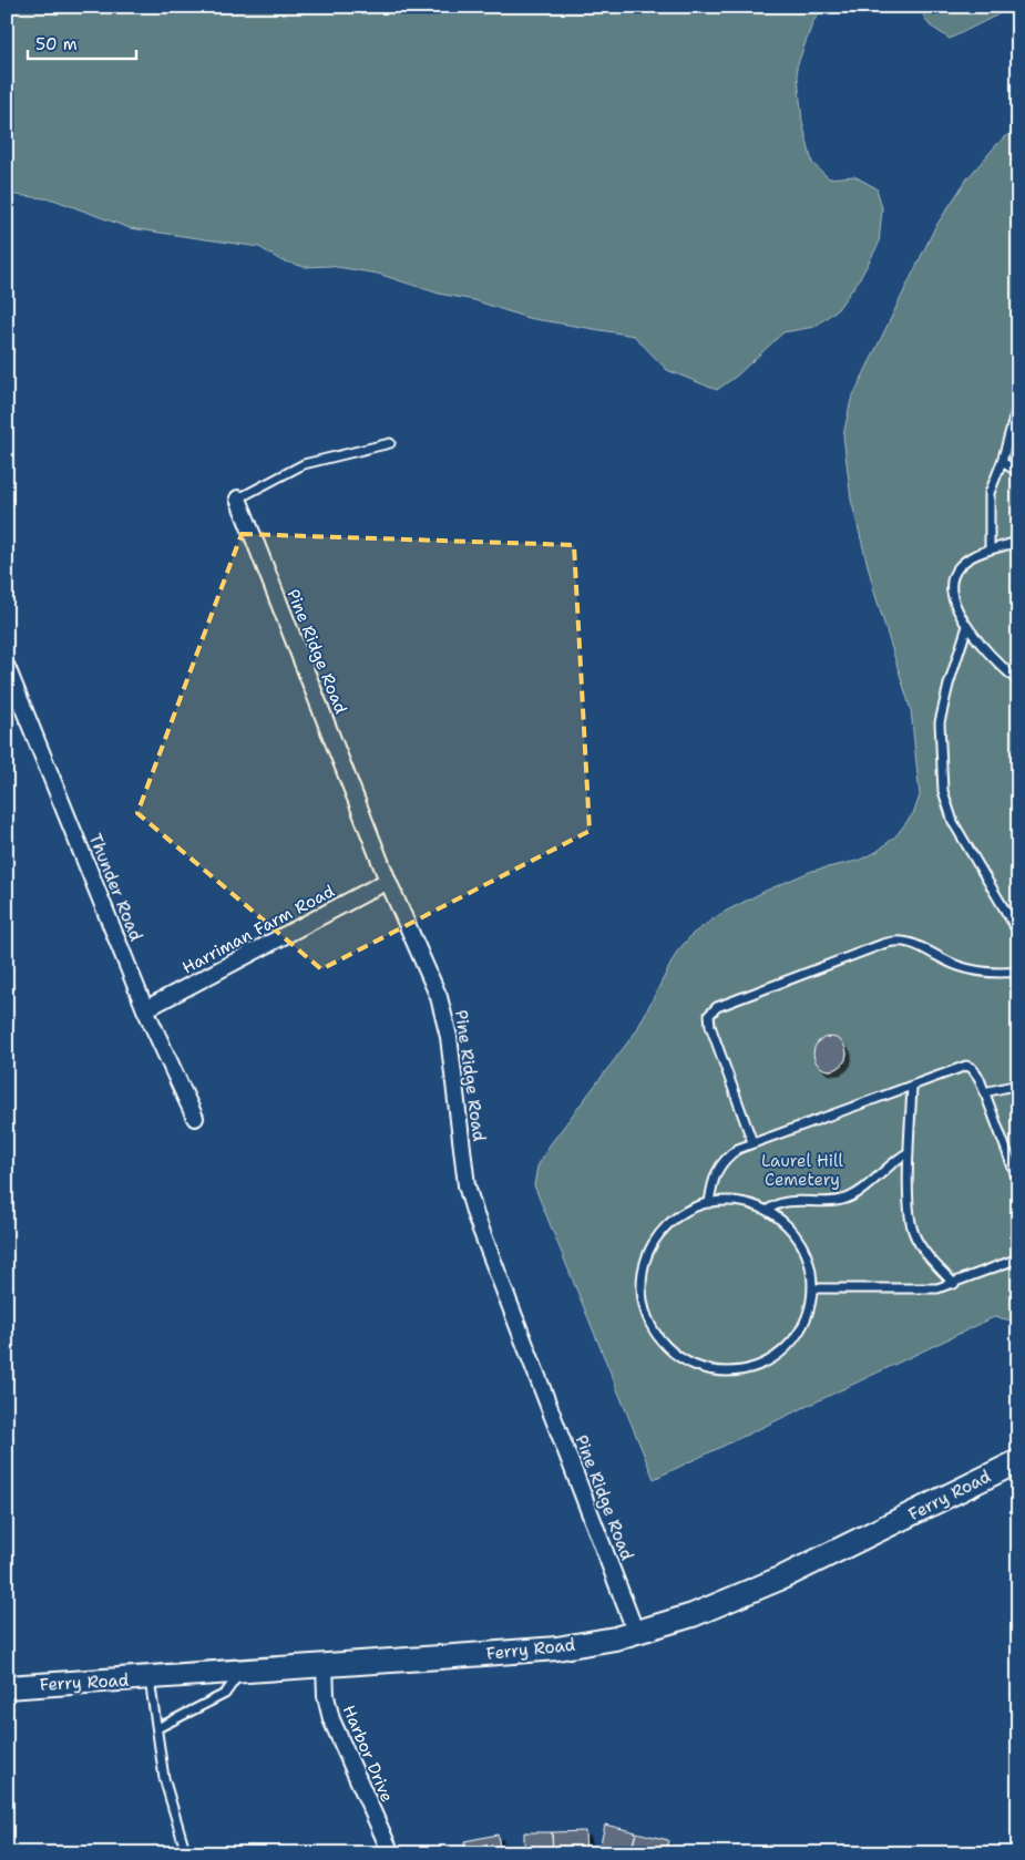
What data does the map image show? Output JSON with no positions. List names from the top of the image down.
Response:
{
  "streets": {
    "main road": ["Ferry Road"],
    "street": [
      "Pine Ridge Road",
      "Thunder Road",
      "Harriman Farm Road",
      "Harbor Drive"
    ]
  },
  "crossings": [
    ["Pine Ridge Road", "Harriman Farm Road"],
    ["Pine Ridge Road", "Ferry Road"],
    ["Thunder Road", "Harriman Farm Road"],
    ["Ferry Road", "Harbor Drive"]
  ],
  "parks": ["Laurel Hill Cemetery"],
  "scale_bar": "50 m"
}
